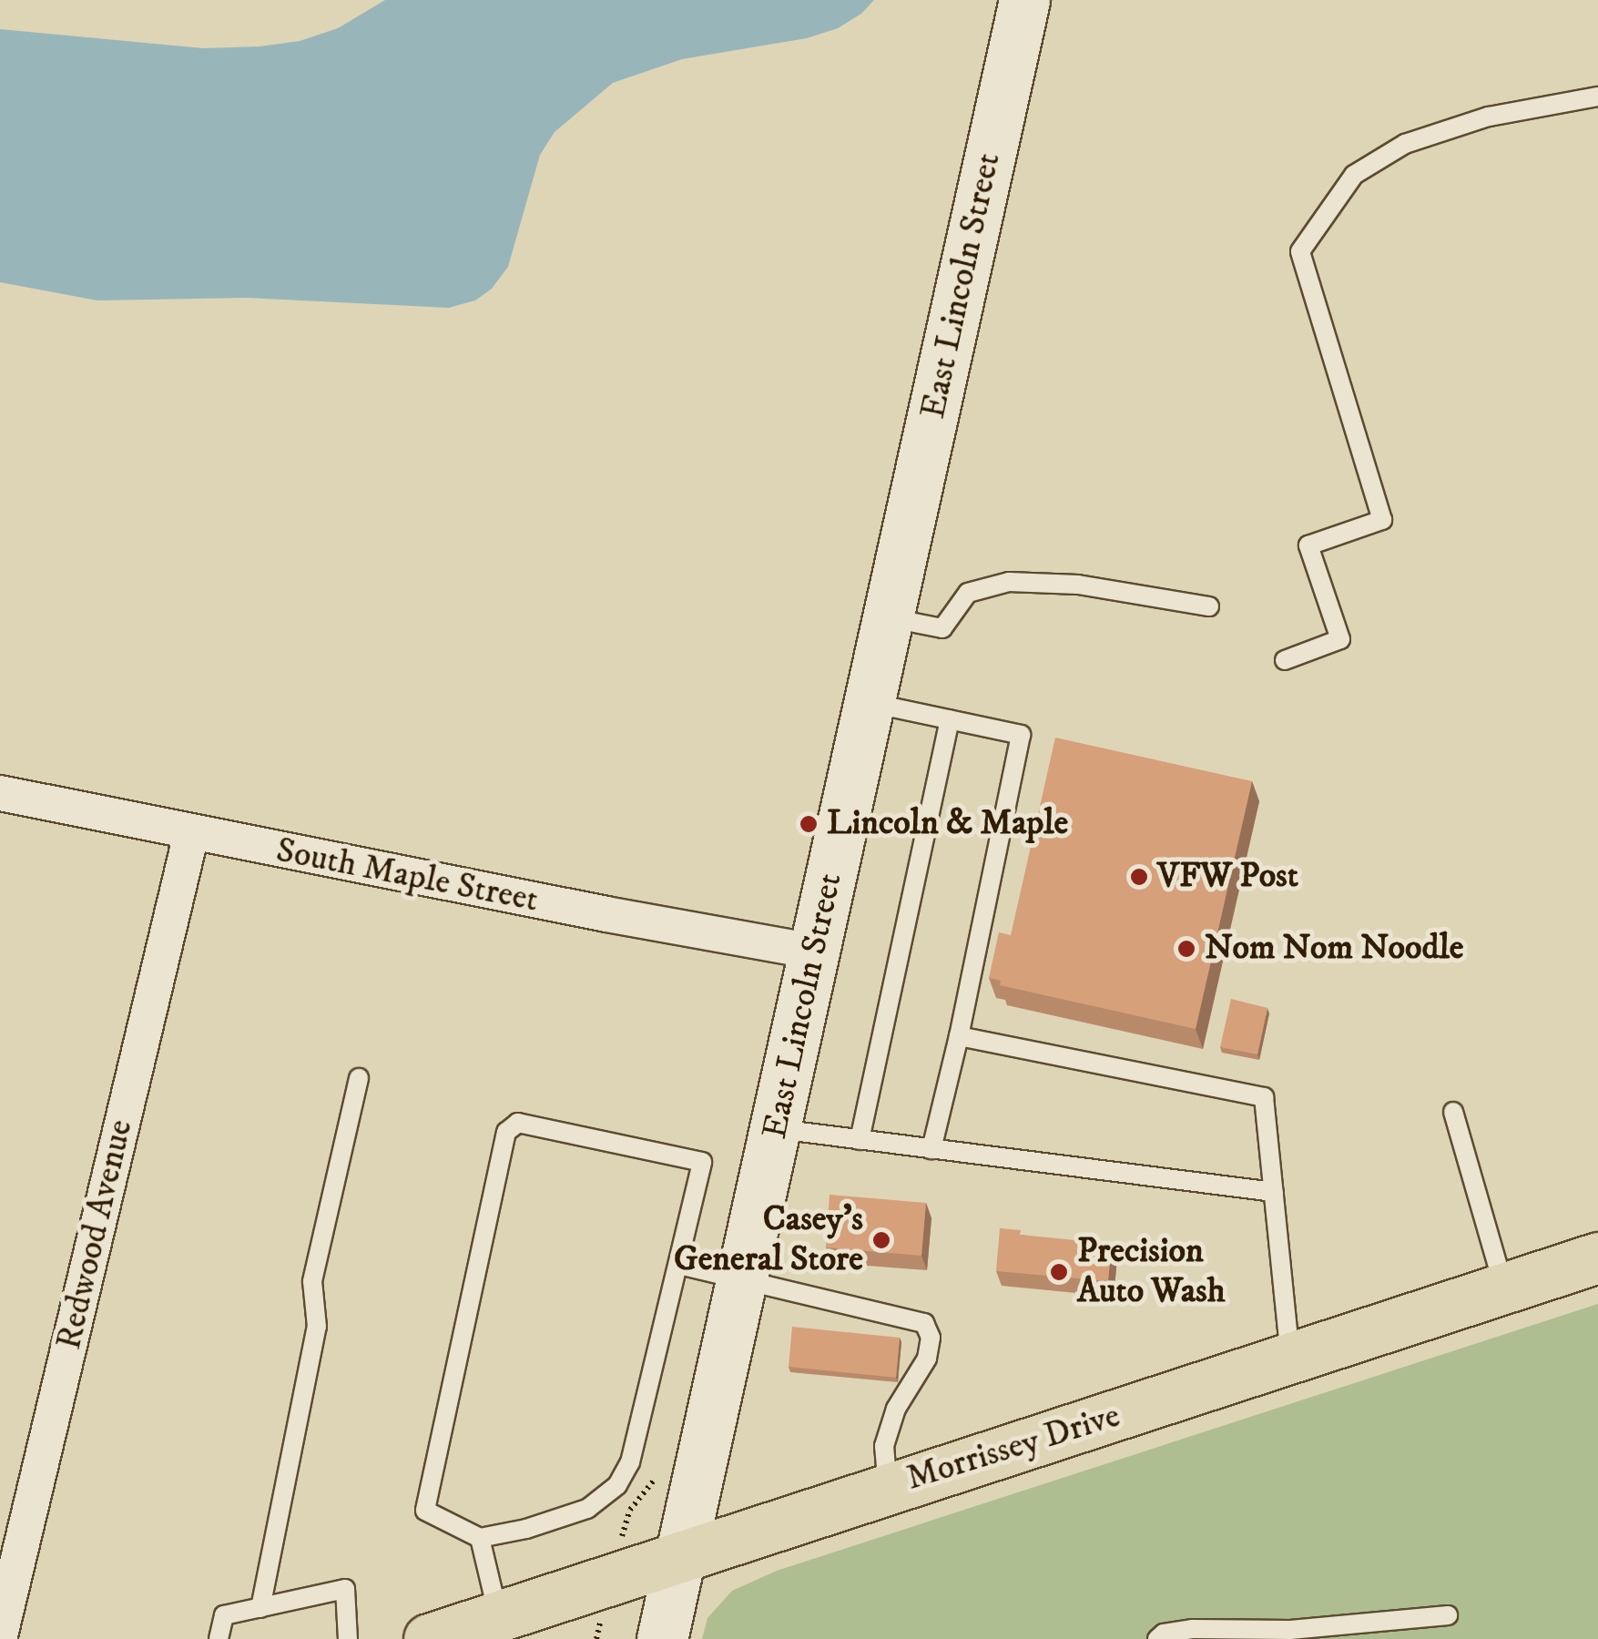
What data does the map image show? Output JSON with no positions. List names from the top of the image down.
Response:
{
  "streets": {
    "main road": ["East Lincoln Street", "Morrissey Drive"],
    "street": ["South Maple Street", "Redwood Avenue"]
  },
  "crossings": [
    ["East Lincoln Street", "South Maple Street"],
    ["East Lincoln Street", "Morrissey Drive"],
    ["South Maple Street", "Redwood Avenue"]
  ],
  "places": [
    "Lincoln & Maple",
    "VFW Post",
    "Nom Nom Noodle",
    "Casey's General Store",
    "Precision Auto Wash"
  ]
}
